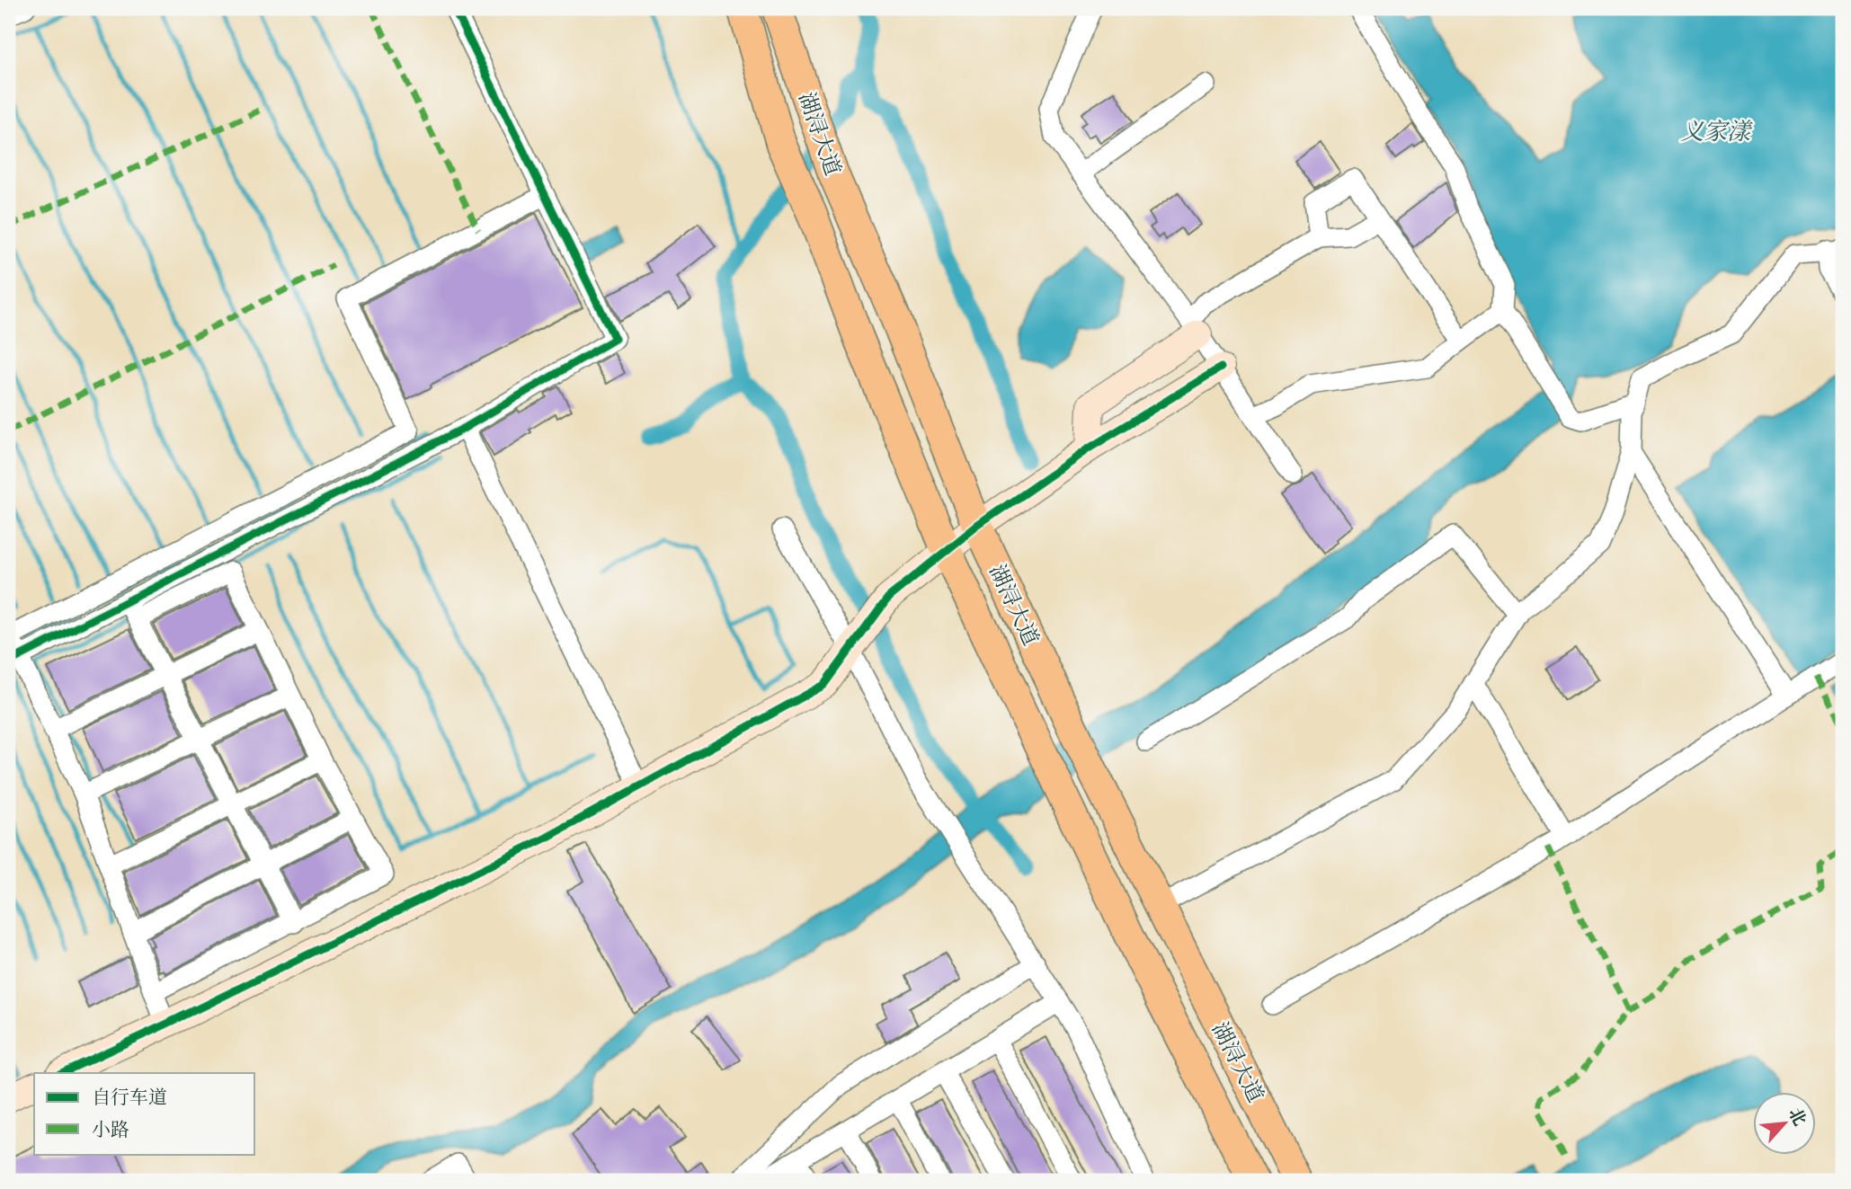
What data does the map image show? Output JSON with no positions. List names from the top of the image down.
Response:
{
  "streets": {
    "main road": ["湖浔大道"]
  },
  "water": ["义家漾"],
  "legend": ["自行车道", "小路"],
  "north": "top right"
}
